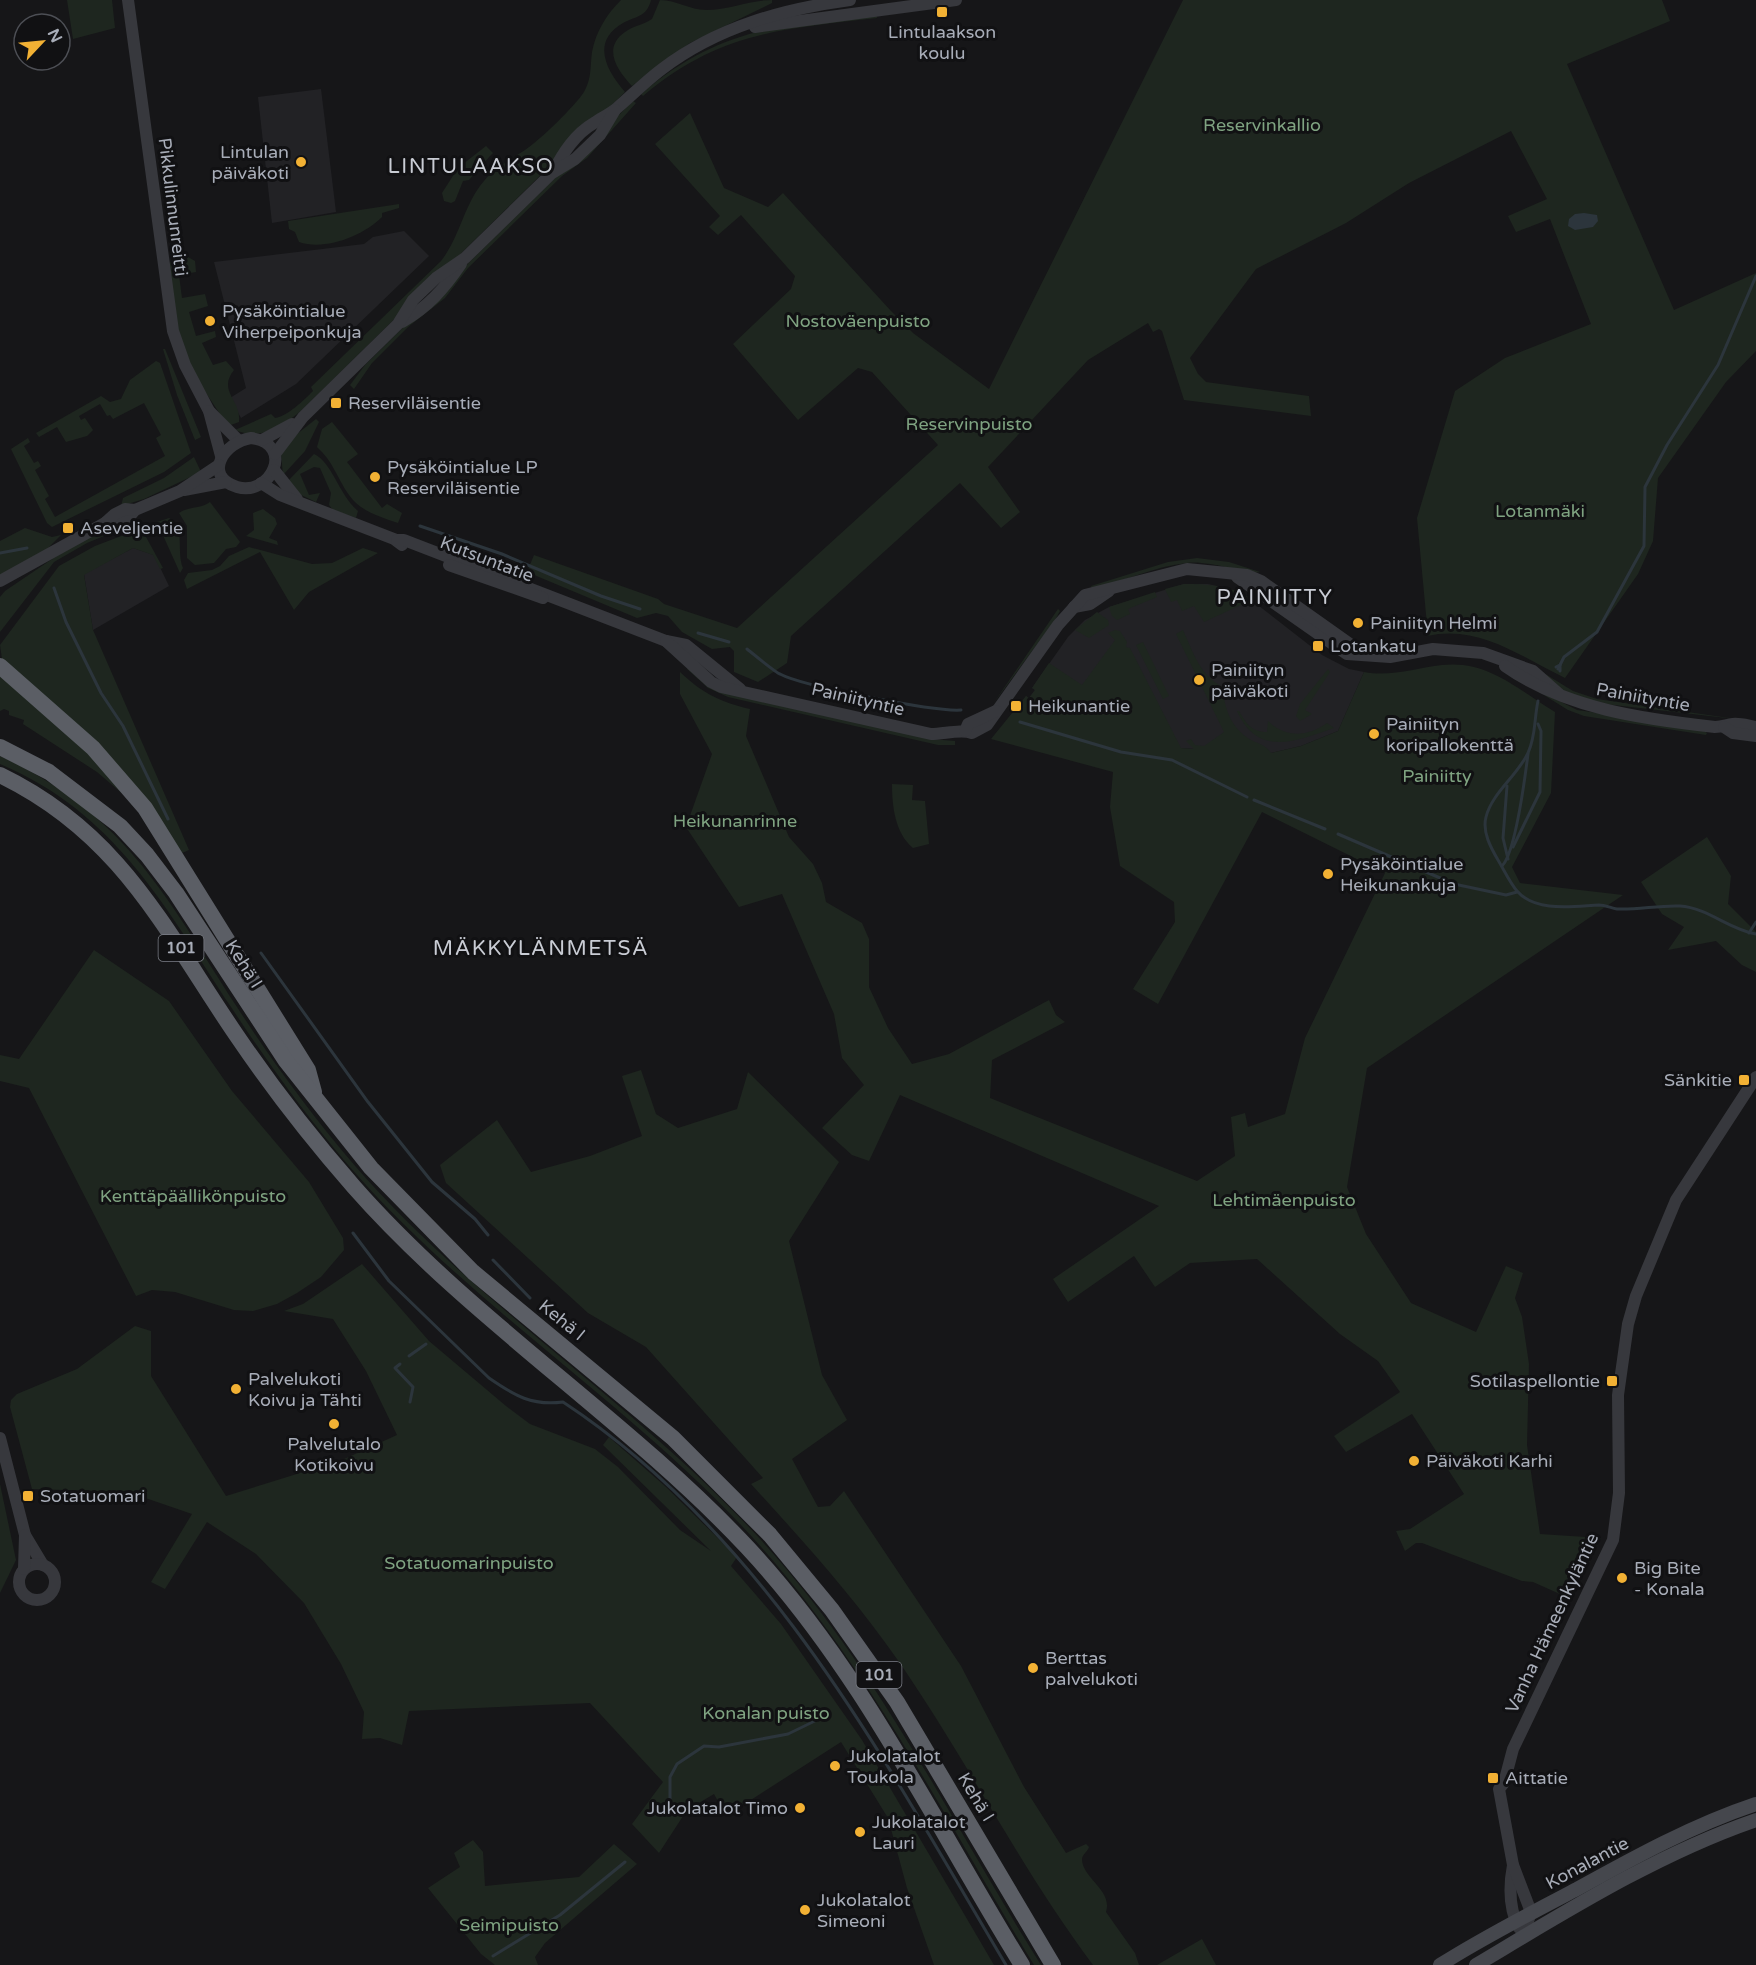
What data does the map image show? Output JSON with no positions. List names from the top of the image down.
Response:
{
  "streets": {
    "highway": ["101", "Kehä I"],
    "main road": ["Konalantie"],
    "street": [
      "Pikkulinnunreitti",
      "Kutsuntatie",
      "Painiityntie",
      "Vanha Hämeenkyläntie"
    ]
  },
  "crossings": [
    ["Pikkulinnunreitti", "Kutsuntatie"],
    ["Kutsuntatie", "Painiityntie"],
    ["101", "Kehä I"],
    ["Vanha Hämeenkyläntie", "Konalantie"]
  ],
  "districts": ["LINTULAAKSO", "PAINIITTY", "MÄKKYLÄNMETSÄ"],
  "parks": [
    "Reservinkallio",
    "Nostoväenpuisto",
    "Reservinpuisto",
    "Lotanmäki",
    "Painiitty",
    "Heikunanrinne",
    "Kenttäpäällikönpuisto",
    "Lehtimäenpuisto",
    "Sotatuomarinpuisto",
    "Konalan puisto",
    "Seimipuisto"
  ],
  "places": {
    "transit": [
      "Lintulaakson koulu",
      "Reserviläisentie",
      "Aseveljentie",
      "Lotankatu",
      "Heikunantie",
      "Sänkitie",
      "Sotilaspellontie",
      "Sotatuomari",
      "Aittatie"
    ],
    "other": [
      "Lintulan päiväkoti",
      "Pysäköintialue Viherpeiponkuja",
      "Pysäköintialue LP Reserviläisentie",
      "Painiityn Helmi",
      "Painiityn päiväkoti",
      "Painiityn koripallokenttä",
      "Pysäköintialue Heikunankuja",
      "Palvelukoti Koivu ja Tähti",
      "Palvelutalo Kotikoivu",
      "Päiväkoti Karhi",
      "Big Bite - Konala",
      "Berttas palvelukoti",
      "Jukolatalot Toukola",
      "Jukolatalot Timo",
      "Jukolatalot Lauri",
      "Jukolatalot Simeoni"
    ]
  },
  "north": "top right"
}
